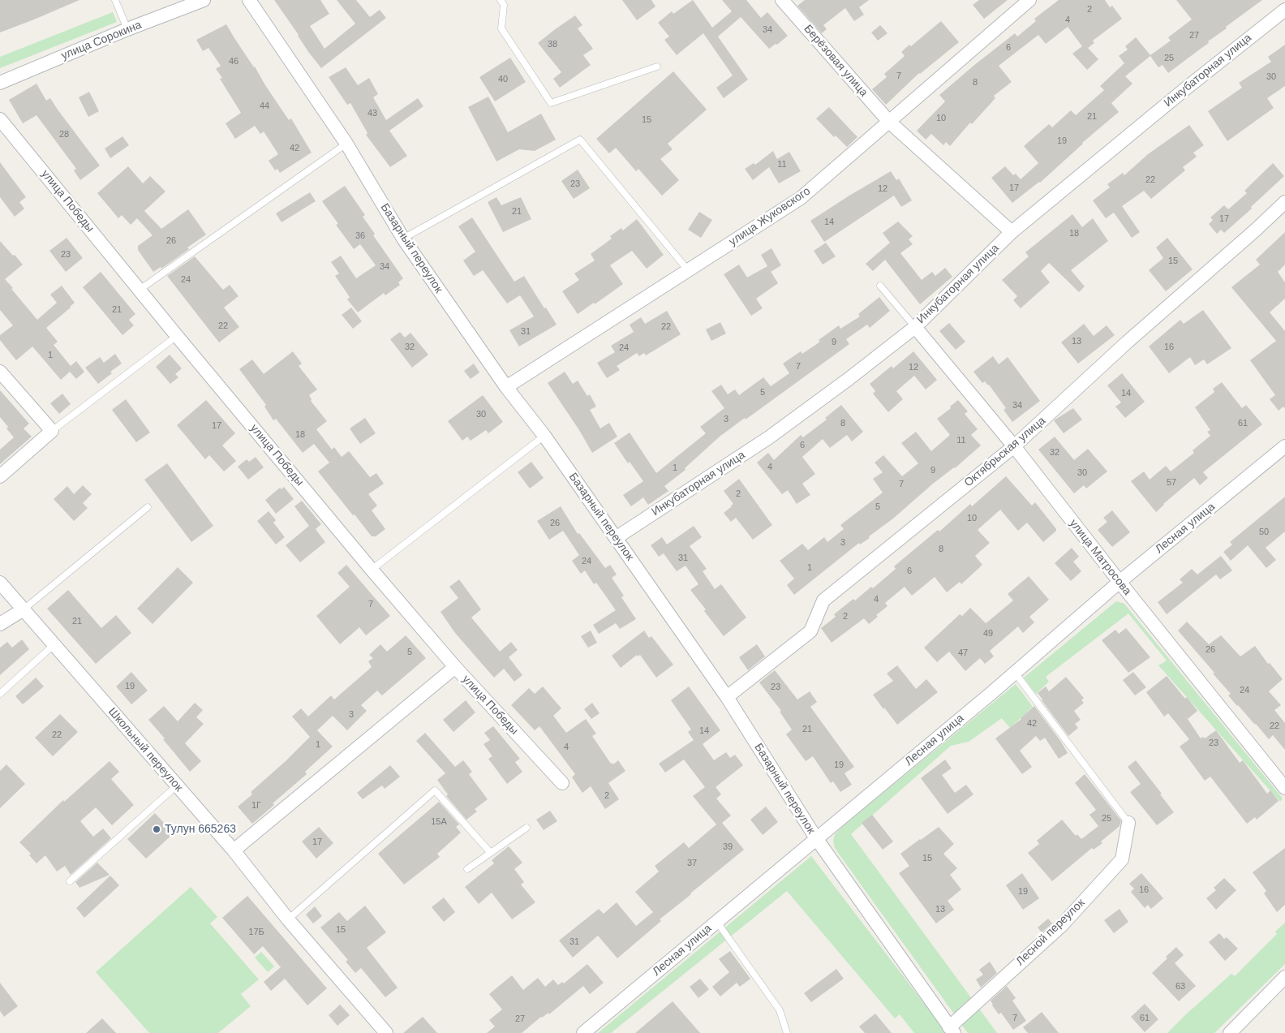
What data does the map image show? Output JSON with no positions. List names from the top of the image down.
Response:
{
  "streets": {
    "street": [
      "улица Сорокина",
      "Берёзовая улица",
      "Инкубаторная улица",
      "улица Победы",
      "улица Жуковского",
      "Базарный переулок",
      "Октябрьская улица",
      "Лесная улица",
      "улица Матросова",
      "Школьный переулок",
      "Лесной переулок"
    ]
  },
  "crossings": [
    ["Берёзовая улица", "Инкубаторная улица"],
    ["Берёзовая улица", "улица Жуковского"],
    ["Инкубаторная улица", "Базарный переулок"],
    ["Инкубаторная улица", "улица Матросова"],
    ["улица Жуковского", "Базарный переулок"],
    ["Базарный переулок", "Октябрьская улица"],
    ["Базарный переулок", "Лесная улица"],
    ["Базарный переулок", "Лесной переулок"],
    ["Октябрьская улица", "улица Матросова"],
    ["Лесная улица", "улица Матросова"]
  ],
  "places": ["Тулун 665263"],
  "house_numbers": [
    "2",
    "4",
    "34",
    "27",
    "38",
    "6",
    "25",
    "46",
    "7",
    "30",
    "40",
    "8",
    "44",
    "43",
    "21",
    "10",
    "15",
    "28",
    "19",
    "42",
    "11",
    "22",
    "23",
    "17",
    "12",
    "21",
    "17",
    "14",
    "18",
    "36",
    "26",
    "23",
    "15",
    "34",
    "24",
    "21",
    "22",
    "22",
    "31",
    "13",
    "9",
    "32",
    "16",
    "24",
    "1",
    "7",
    "12",
    "5",
    "14",
    "34",
    "30",
    "3",
    "8",
    "61",
    "17",
    "18",
    "11",
    "6",
    "32",
    "4",
    "1",
    "9",
    "30",
    "57",
    "7",
    "2",
    "5",
    "10",
    "26",
    "50",
    "3",
    "8",
    "31",
    "24",
    "1",
    "6",
    "4",
    "7",
    "2",
    "21",
    "49",
    "26",
    "5",
    "47",
    "19",
    "23",
    "24",
    "3",
    "42",
    "22",
    "21",
    "14",
    "22",
    "23",
    "1",
    "4",
    "19",
    "2",
    "1Г",
    "25",
    "15А",
    "17",
    "39",
    "15",
    "37",
    "16",
    "19",
    "13",
    "15",
    "17Б",
    "31",
    "63",
    "7",
    "61",
    "27"
  ]
}
